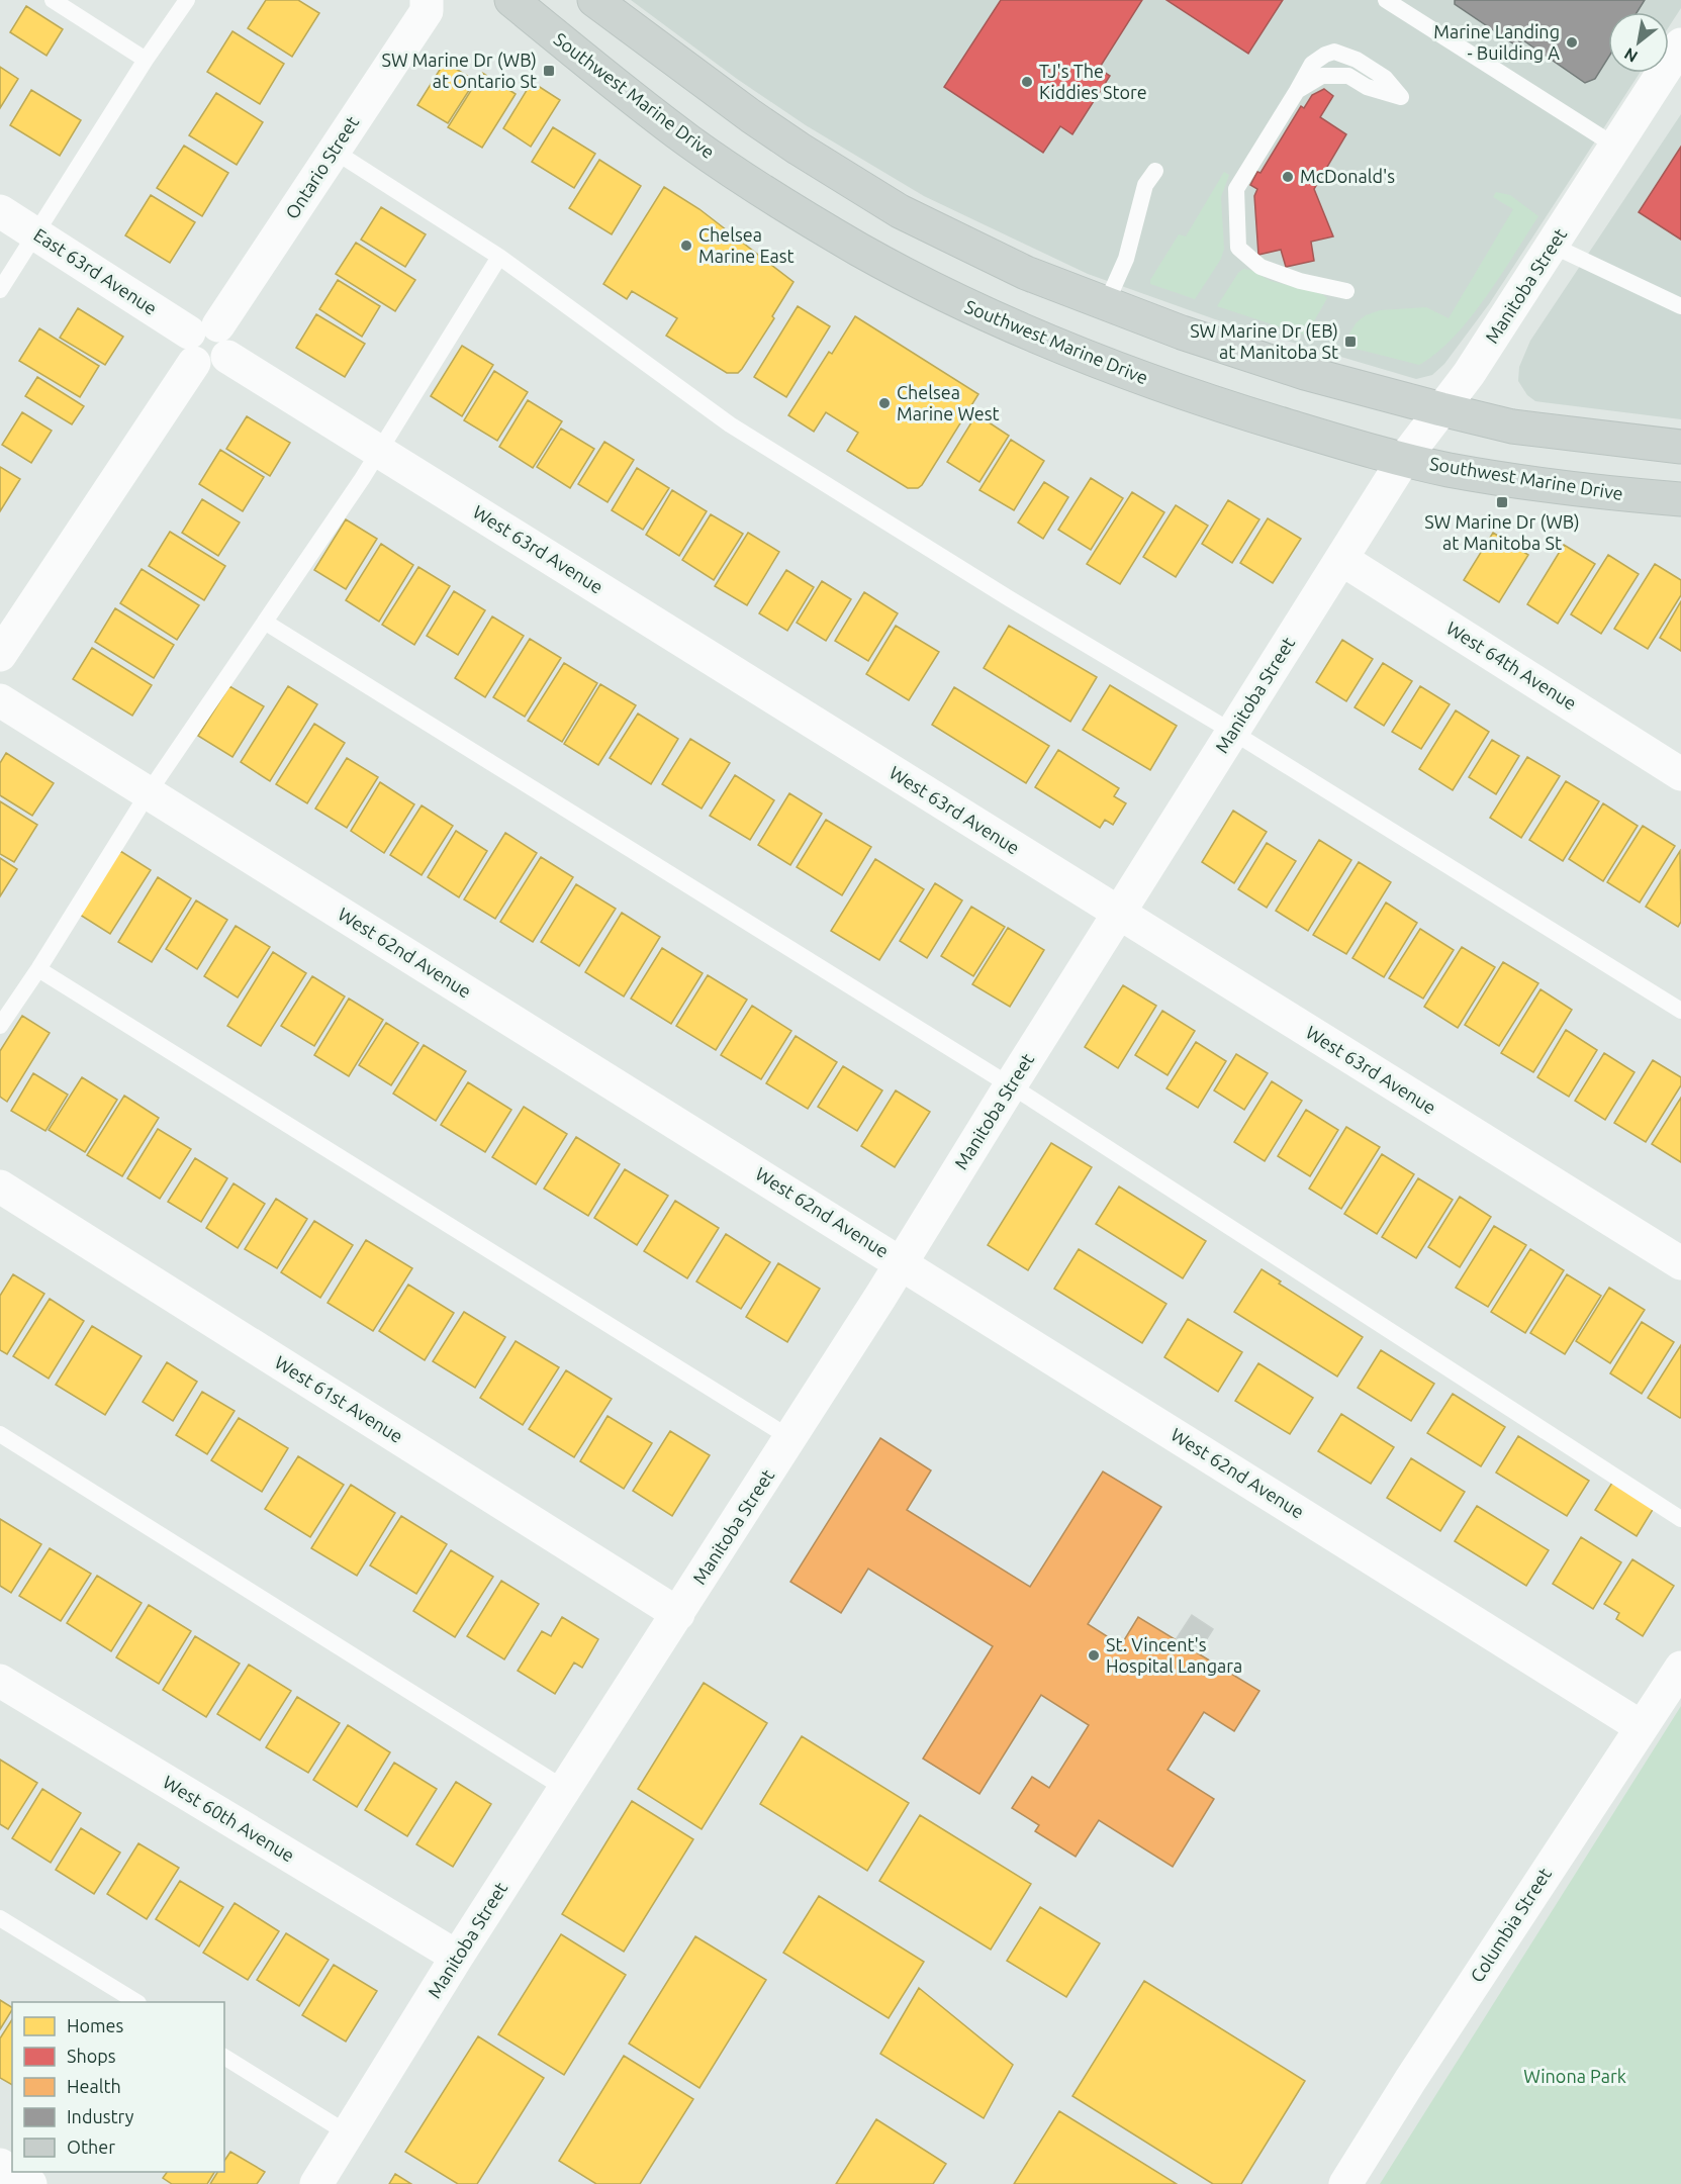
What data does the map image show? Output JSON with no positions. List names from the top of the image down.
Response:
{
  "streets": {
    "main road": ["Southwest Marine Drive"],
    "street": [
      "Ontario Street",
      "East 63rd Avenue",
      "Manitoba Street",
      "West 63rd Avenue",
      "West 64th Avenue",
      "West 62nd Avenue",
      "West 61st Avenue",
      "West 60th Avenue",
      "Columbia Street"
    ]
  },
  "crossings": [
    ["Southwest Marine Drive", "Manitoba Street"],
    ["Ontario Street", "East 63rd Avenue"],
    ["Ontario Street", "West 63rd Avenue"],
    ["East 63rd Avenue", "West 63rd Avenue"],
    ["Manitoba Street", "West 63rd Avenue"],
    ["Manitoba Street", "West 64th Avenue"],
    ["Manitoba Street", "West 62nd Avenue"],
    ["Manitoba Street", "West 61st Avenue"],
    ["Manitoba Street", "West 60th Avenue"],
    ["West 62nd Avenue", "Columbia Street"]
  ],
  "parks": ["Winona Park"],
  "places": {
    "other": [
      "Marine Landing - Building A",
      "TJ's The Kiddies Store",
      "McDonald's",
      "Chelsea Marine East",
      "Chelsea Marine West",
      "St. Vincent's Hospital Langara"
    ],
    "transit": ["SW Marine Dr (WB) at Ontario St", "SW Marine Dr (EB) at Manitoba St", "SW Marine Dr (WB) at Manitoba St"]
  },
  "legend": [
    "Homes",
    "Shops",
    "Health",
    "Industry",
    "Other"
  ],
  "north": "bottom left"
}
